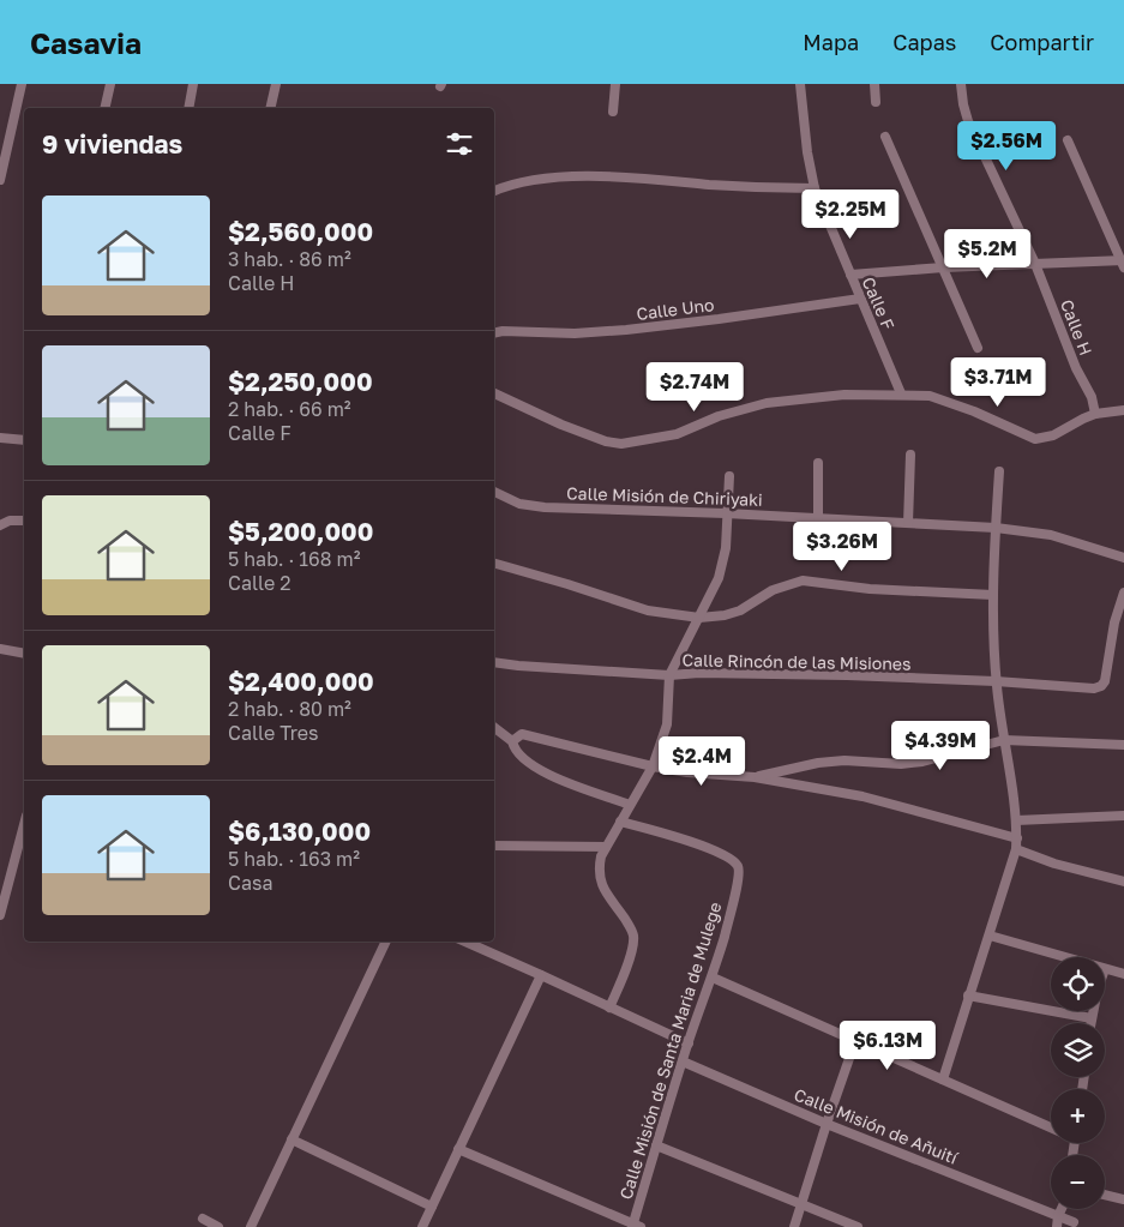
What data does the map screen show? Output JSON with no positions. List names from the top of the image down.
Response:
{
  "streets": {
    "street": [
      "Calle F",
      "Calle Uno",
      "Calle H",
      "Calle Misión de Chiriyaki",
      "Calle Rincón de las Misiones",
      "Calle Misión de Santa Maria de Mulege",
      "Calle Misión de Añuití"
    ]
  },
  "crossings": [
    ["Calle F", "Calle Uno"],
    ["Calle Misión de Santa Maria de Mulege", "Calle Misión de Añuití"]
  ],
  "page": {
    "header": "Casavia",
    "nav": ["Mapa", "Capas", "Compartir"],
    "heading": "9 viviendas",
    "price": [
      "$2.56M",
      "$2.25M",
      "$5.2M",
      "$3.71M",
      "$2.74M",
      "$3.26M",
      "$4.39M",
      "$2.4M",
      "$6.13M"
    ],
    "list": [
      {
        "name": "$2,560,000",
        "note": "3 hab. · 86 m² · Calle H"
      },
      {
        "name": "$2,250,000",
        "note": "2 hab. · 66 m² · Calle F"
      },
      {
        "name": "$5,200,000",
        "note": "5 hab. · 168 m² · Calle 2"
      },
      {
        "name": "$2,400,000",
        "note": "2 hab. · 80 m² · Calle Tres"
      },
      {
        "name": "$6,130,000",
        "note": "5 hab. · 163 m² · Casa"
      }
    ],
    "map_buttons": ["+", "−"]
  }
}
